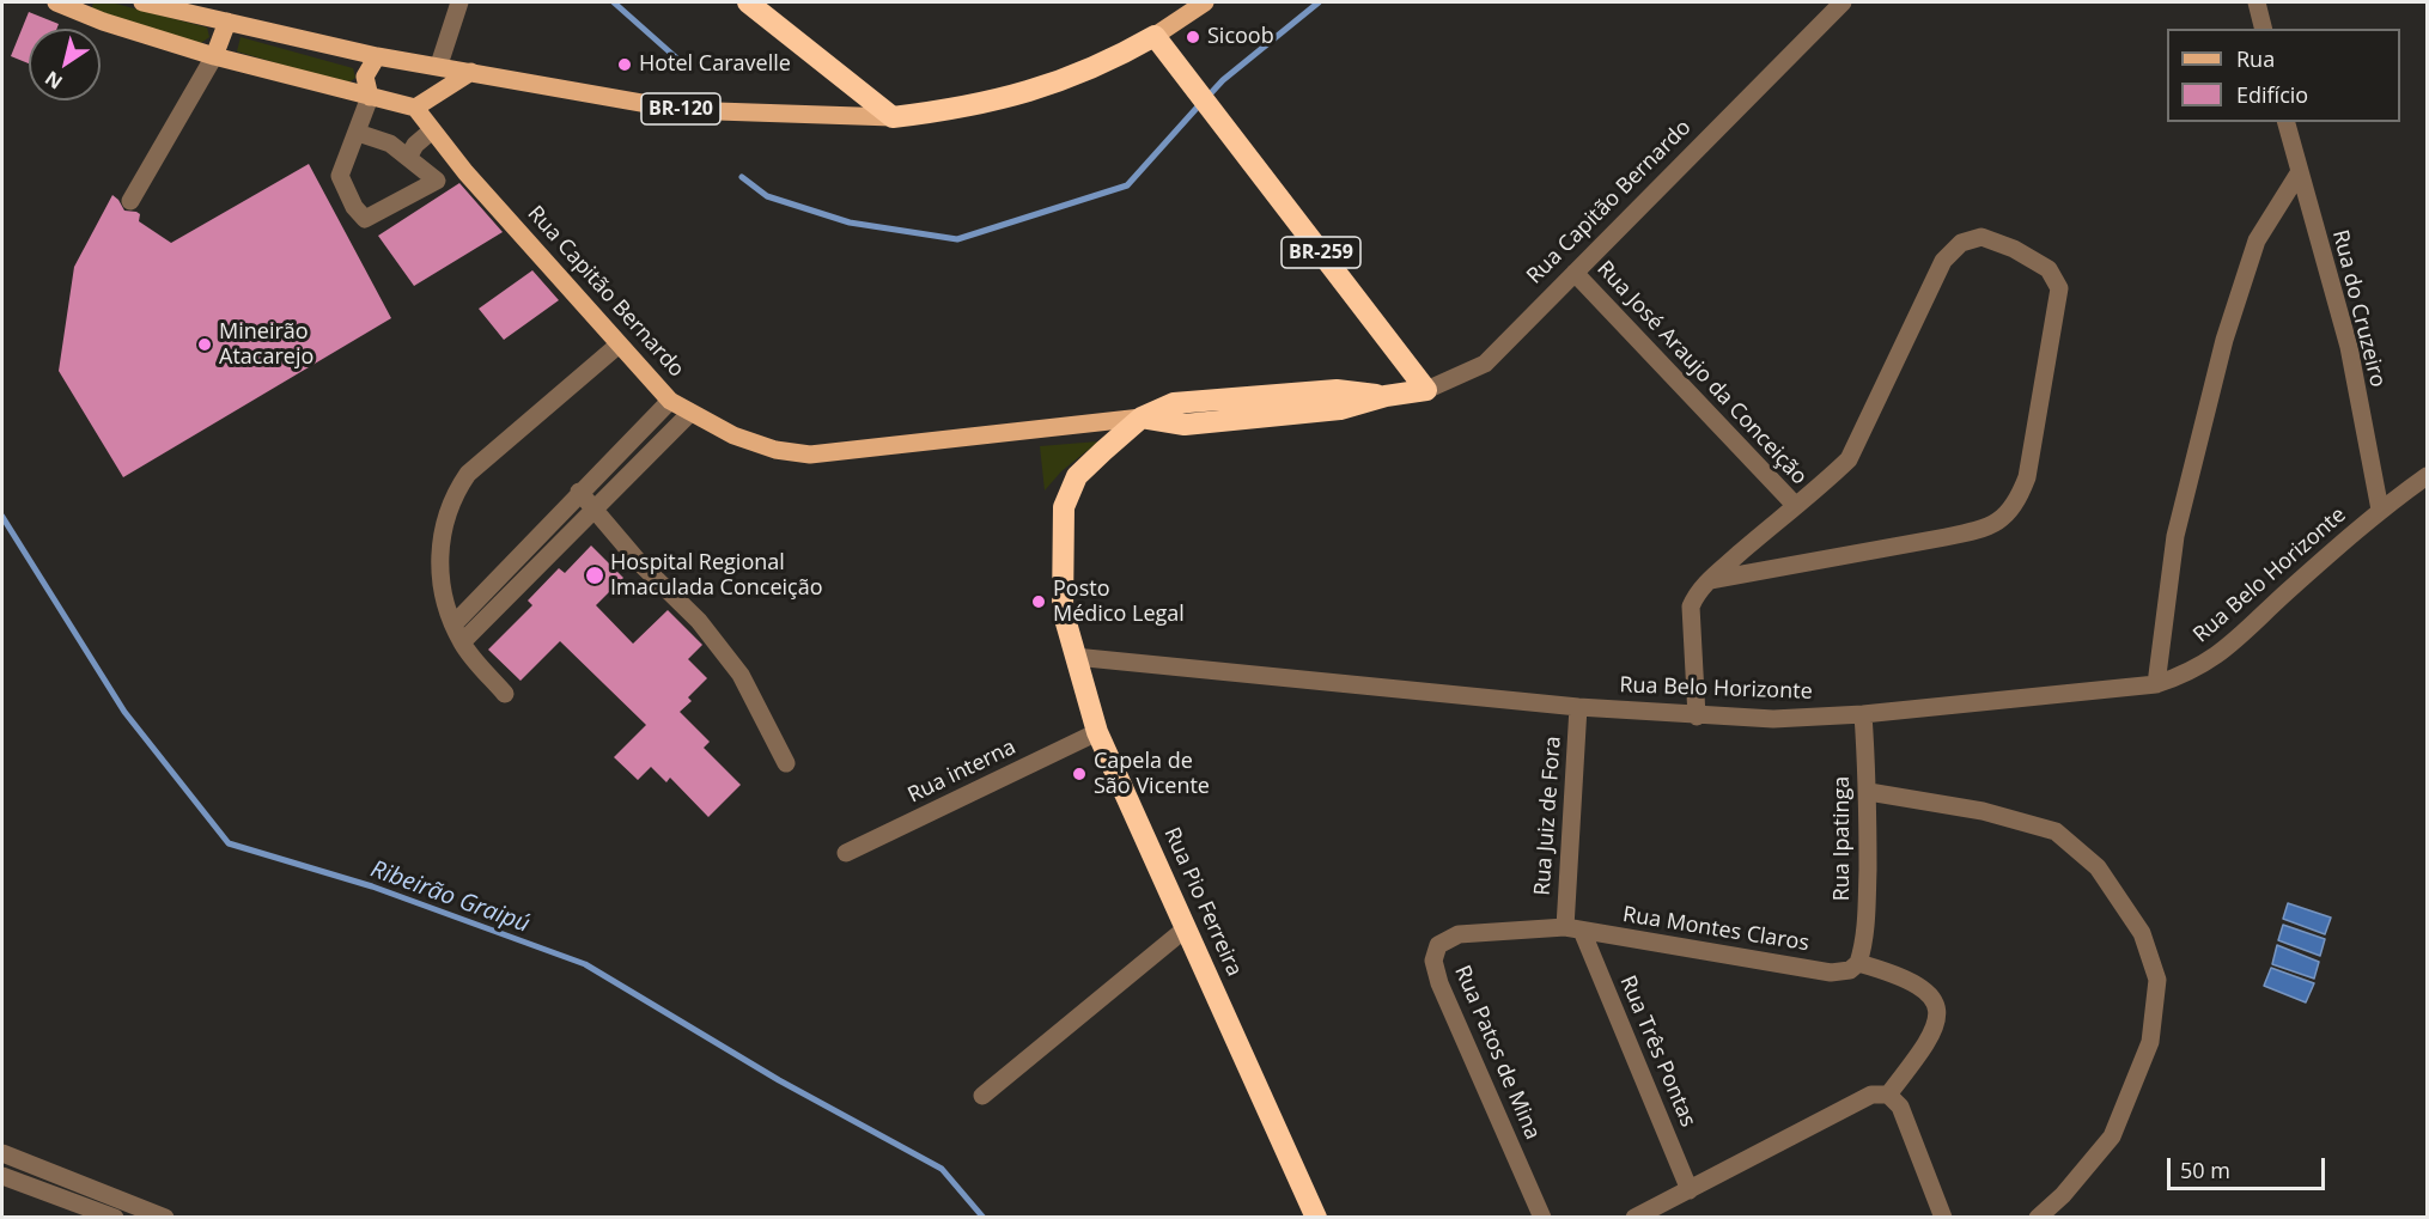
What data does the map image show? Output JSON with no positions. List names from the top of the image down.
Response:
{
  "streets": {
    "highway": [
      "BR-120",
      "Rua Capitão Bernardo",
      "BR-259",
      "Rua Pio Ferreira"
    ],
    "street": [
      "Rua do Cruzeiro",
      "Rua José Araujo da Conceição",
      "Rua Belo Horizonte",
      "Rua interna",
      "Rua Juiz de Fora",
      "Rua Ipatinga",
      "Rua Montes Claros",
      "Rua Três Pontas",
      "Rua Patos de Mina"
    ]
  },
  "crossings": [
    ["BR-120", "BR-259"],
    ["Rua Capitão Bernardo", "BR-259"],
    ["Rua Capitão Bernardo", "Rua José Araujo da Conceição"],
    ["Rua Capitão Bernardo", "Rua Pio Ferreira"],
    ["Rua do Cruzeiro", "Rua Belo Horizonte"],
    ["Rua Belo Horizonte", "Rua Juiz de Fora"],
    ["Rua Belo Horizonte", "Rua Ipatinga"],
    ["Rua Belo Horizonte", "Rua Pio Ferreira"],
    ["Rua interna", "Rua Pio Ferreira"],
    ["Rua Juiz de Fora", "Rua Montes Claros"],
    ["Rua Juiz de Fora", "Rua Três Pontas"],
    ["Rua Juiz de Fora", "Rua Patos de Mina"],
    ["Rua Ipatinga", "Rua Montes Claros"],
    ["Rua Montes Claros", "Rua Três Pontas"],
    ["Rua Montes Claros", "Rua Patos de Mina"],
    ["Rua Três Pontas", "Rua Patos de Mina"]
  ],
  "water": ["Ribeirão Graipú"],
  "places": [
    "Sicoob",
    "Hotel Caravelle",
    "Mineirão Atacarejo",
    "Hospital Regional Imaculada Conceição",
    "Posto Médico Legal",
    "Capela de São Vicente"
  ],
  "legend": ["Rua", "Edifício"],
  "scale_bar": "50 m",
  "north": "bottom left"
}
